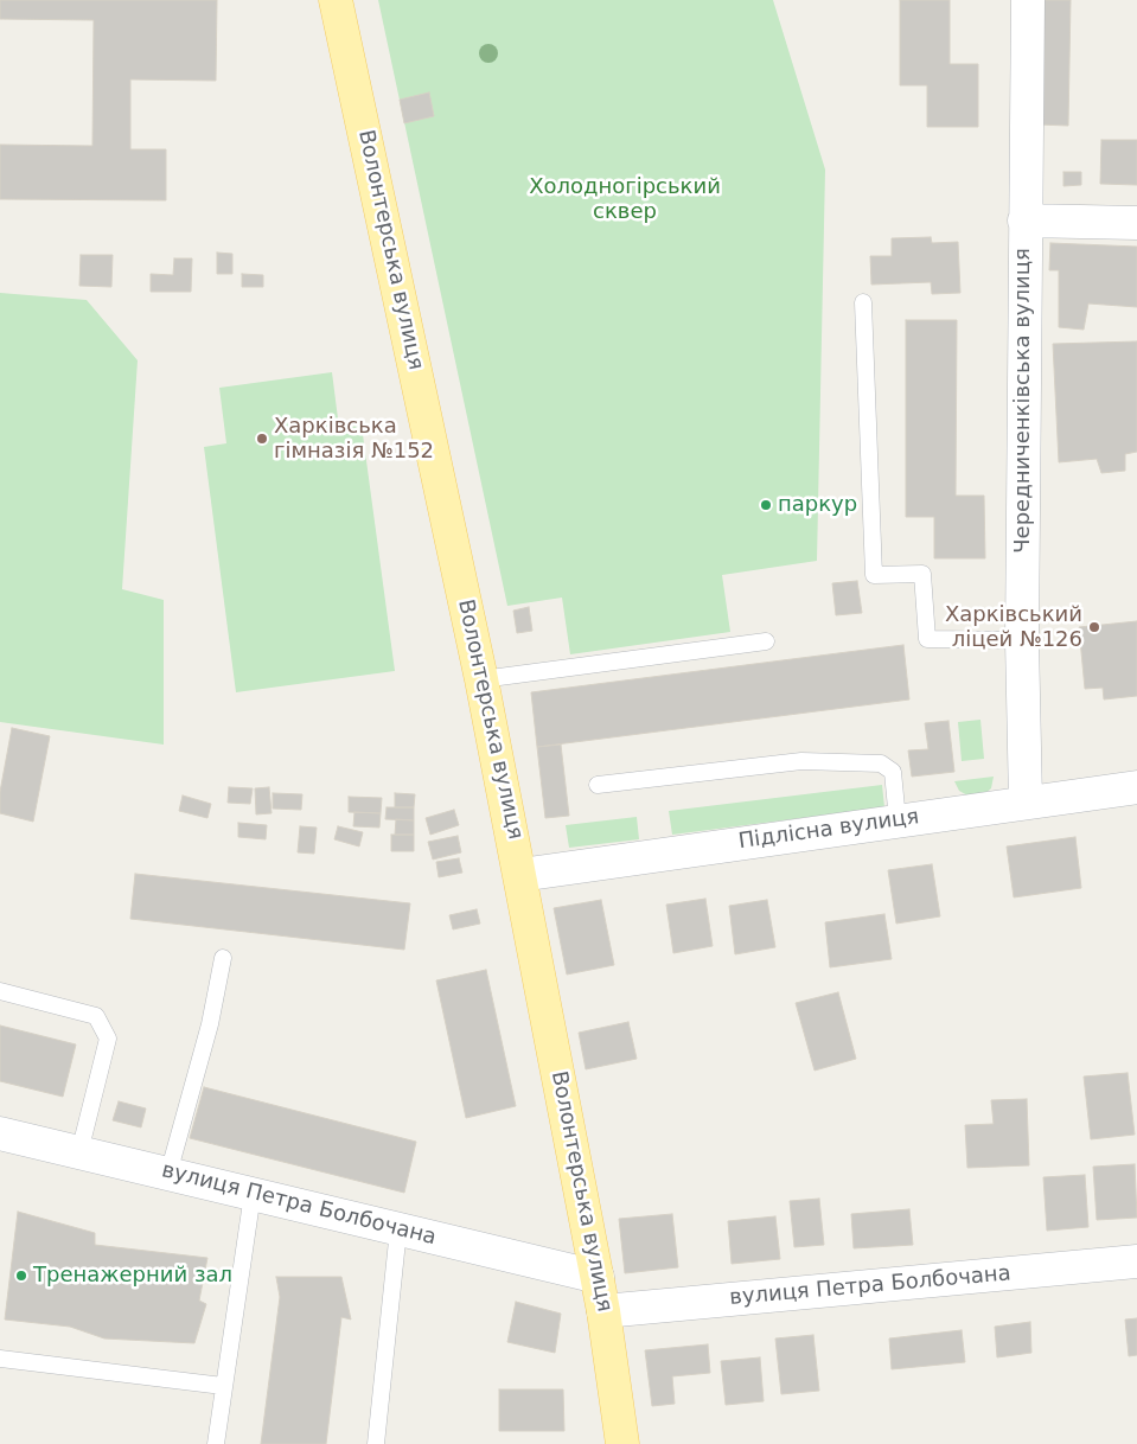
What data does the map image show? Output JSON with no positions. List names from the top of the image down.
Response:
{
  "streets": {
    "main road": ["Волонтерська вулиця"],
    "street": ["Чередниченківська вулиця", "Підлісна вулиця", "вулиця Петра Болбочана"]
  },
  "crossings": [
    ["Волонтерська вулиця", "Підлісна вулиця"],
    ["Волонтерська вулиця", "вулиця Петра Болбочана"],
    ["Чередниченківська вулиця", "Підлісна вулиця"]
  ],
  "parks": ["Холодногірський сквер"],
  "places": [
    "Харківська гімназія №152",
    "паркур",
    "Харківський ліцей №126",
    "Тренажерний зал"
  ]
}
